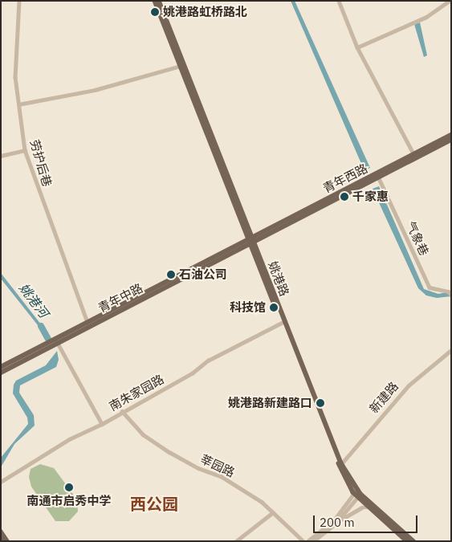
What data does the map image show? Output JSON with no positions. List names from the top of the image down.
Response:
{
  "streets": {
    "main road": ["青年西路", "姚港路", "青年中路"],
    "street": [
      "劳护后巷",
      "气象巷",
      "南朱家园路",
      "新建路",
      "莘园路"
    ]
  },
  "crossings": [
    ["劳护后巷", "青年中路"],
    ["青年西路", "气象巷"],
    ["青年西路", "姚港路"],
    ["青年西路", "青年中路"],
    ["姚港路", "青年中路"],
    ["姚港路", "南朱家园路"],
    ["姚港路", "新建路"],
    ["南朱家园路", "莘园路"]
  ],
  "districts": ["西公园"],
  "water": ["姚港河"],
  "places": [
    "姚港路虹桥路北",
    "千家惠",
    "石油公司",
    "科技馆",
    "姚港路新建路口",
    "南通市启秀中学"
  ],
  "scale_bar": "200 m"
}
